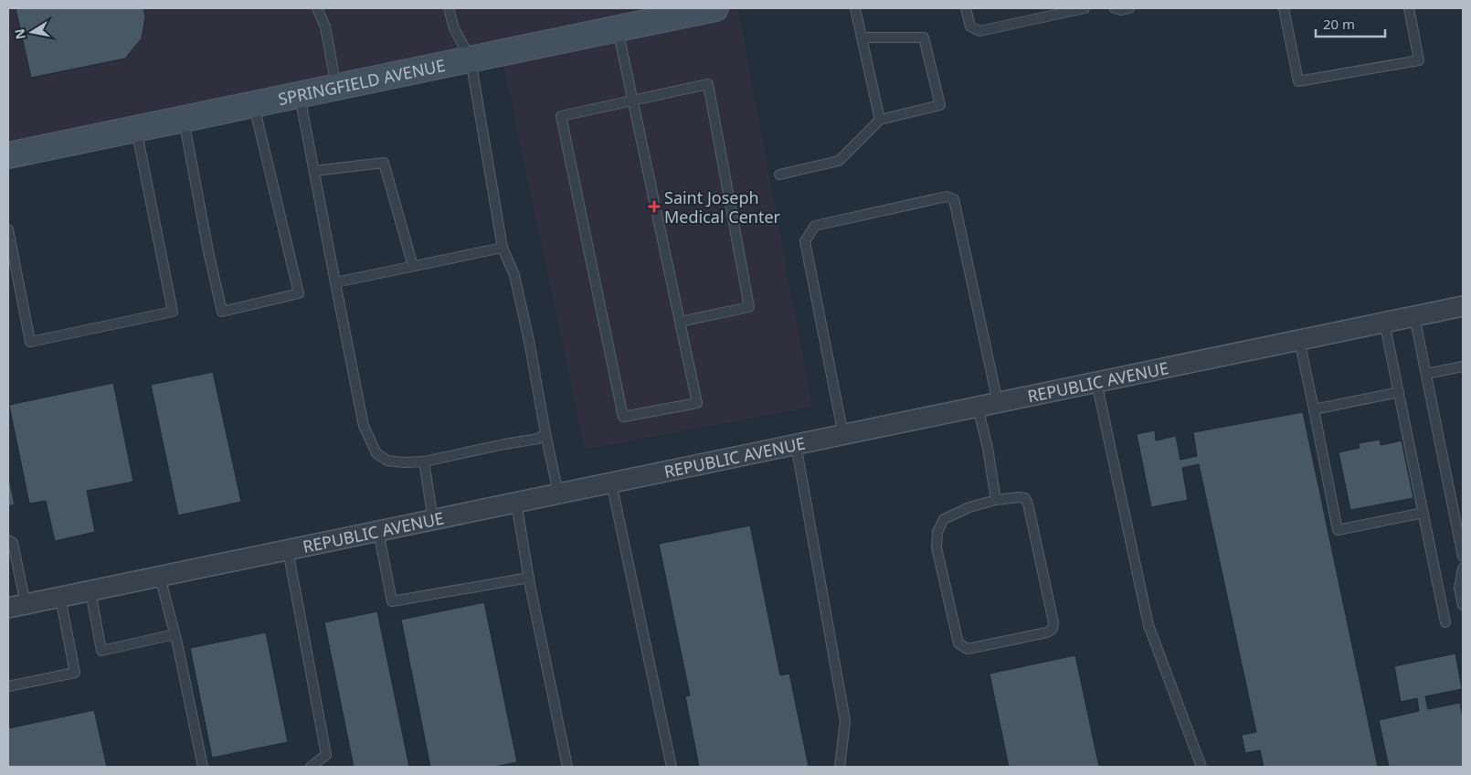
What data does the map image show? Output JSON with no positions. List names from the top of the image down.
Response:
{
  "streets": {
    "street": ["SPRINGFIELD AVENUE", "REPUBLIC AVENUE"]
  },
  "places": {
    "health": ["Saint Joseph Medical Center"]
  },
  "scale_bar": "20 m",
  "north": "left"
}
